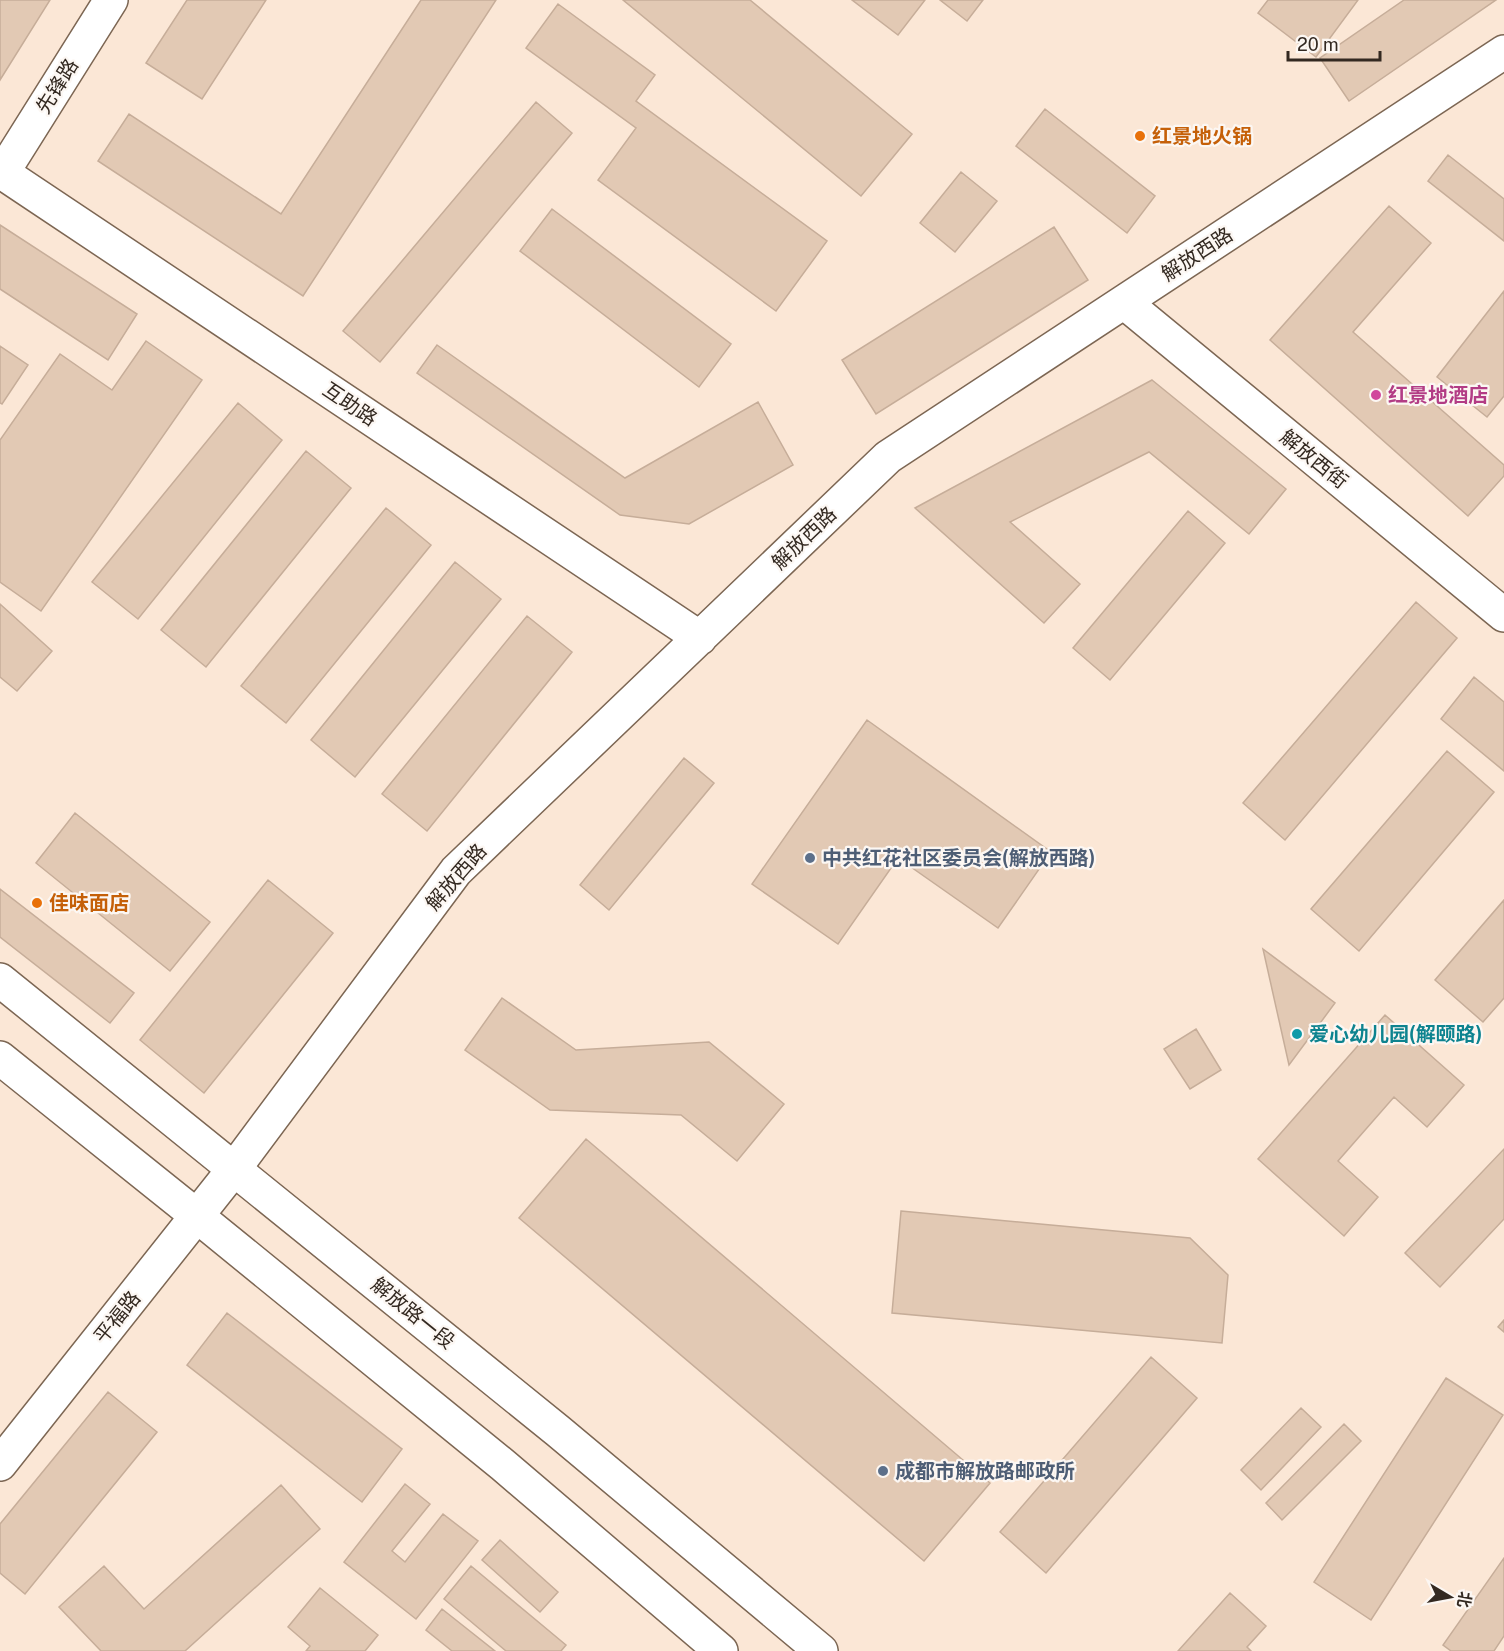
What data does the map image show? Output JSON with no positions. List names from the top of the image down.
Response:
{
  "streets": {
    "street": [
      "先锋路",
      "解放西路",
      "互助路",
      "解放西街",
      "解放路一段",
      "平福路"
    ]
  },
  "crossings": [
    ["先锋路", "互助路"],
    ["解放西路", "互助路"],
    ["解放西路", "解放西街"],
    ["解放西路", "解放路一段"],
    ["解放西路", "平福路"],
    ["解放路一段", "平福路"]
  ],
  "places": [
    "红景地火锅",
    "红景地酒店",
    "中共红花社区委员会(解放西路)",
    "佳味面店",
    "爱心幼儿园(解颐路)",
    "成都市解放路邮政所"
  ],
  "scale_bar": "20 m",
  "north": "right"
}
